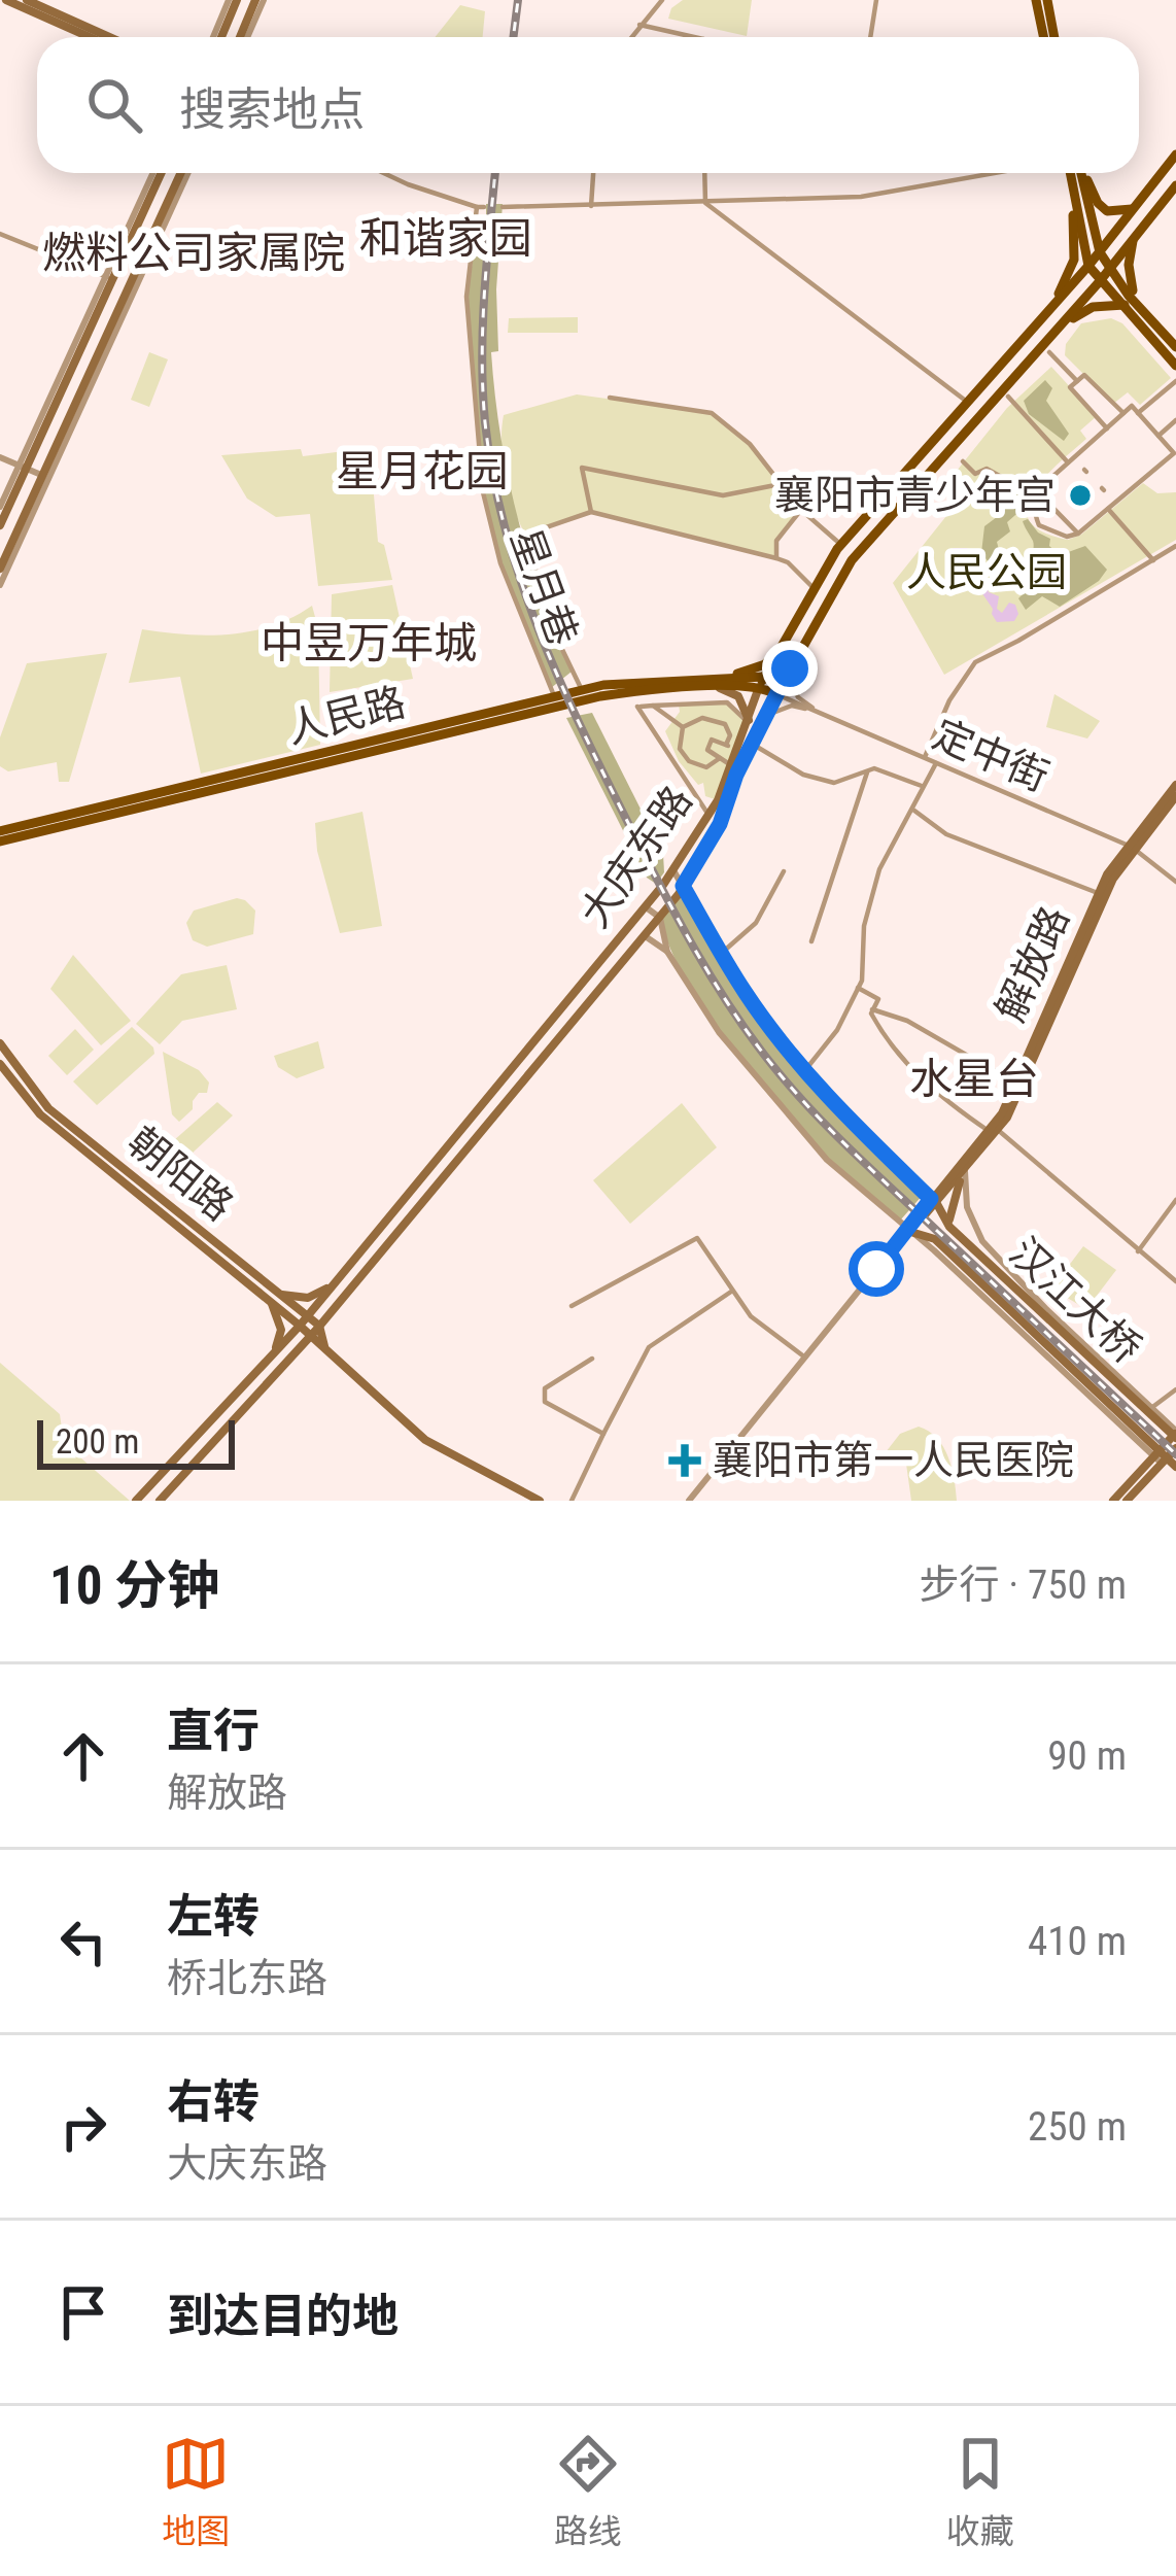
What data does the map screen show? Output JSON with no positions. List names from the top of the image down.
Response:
{
  "streets": {
    "main road": [
      "人民路",
      "大庆东路",
      "解放路",
      "朝阳路",
      "汉江大桥"
    ],
    "street": ["星月巷", "定中街"]
  },
  "crossings": [
    ["星月巷", "人民路"],
    ["人民路", "定中街"],
    ["人民路", "大庆东路"],
    ["定中街", "大庆东路"],
    ["定中街", "解放路"],
    ["大庆东路", "朝阳路"],
    ["解放路", "汉江大桥"]
  ],
  "districts": [
    "和谐家园",
    "燃料公司家属院",
    "星月花园",
    "中昱万年城",
    "水星台"
  ],
  "parks": ["人民公园"],
  "places": {
    "other": ["襄阳市青少年宫"],
    "health": ["襄阳市第一人民医院"]
  },
  "scale_bar": "200 m",
  "page": {
    "search": "搜索地点",
    "scale": "200 m",
    "heading": ["10 分钟", "步行 · 750 m"],
    "list": [
      ["直行", "解放路", "90 m"],
      ["左转", "桥北东路", "410 m"],
      ["右转", "大庆东路", "250 m"],
      "到达目的地"
    ],
    "nav": ["地图", "路线", "收藏"]
  }
}
